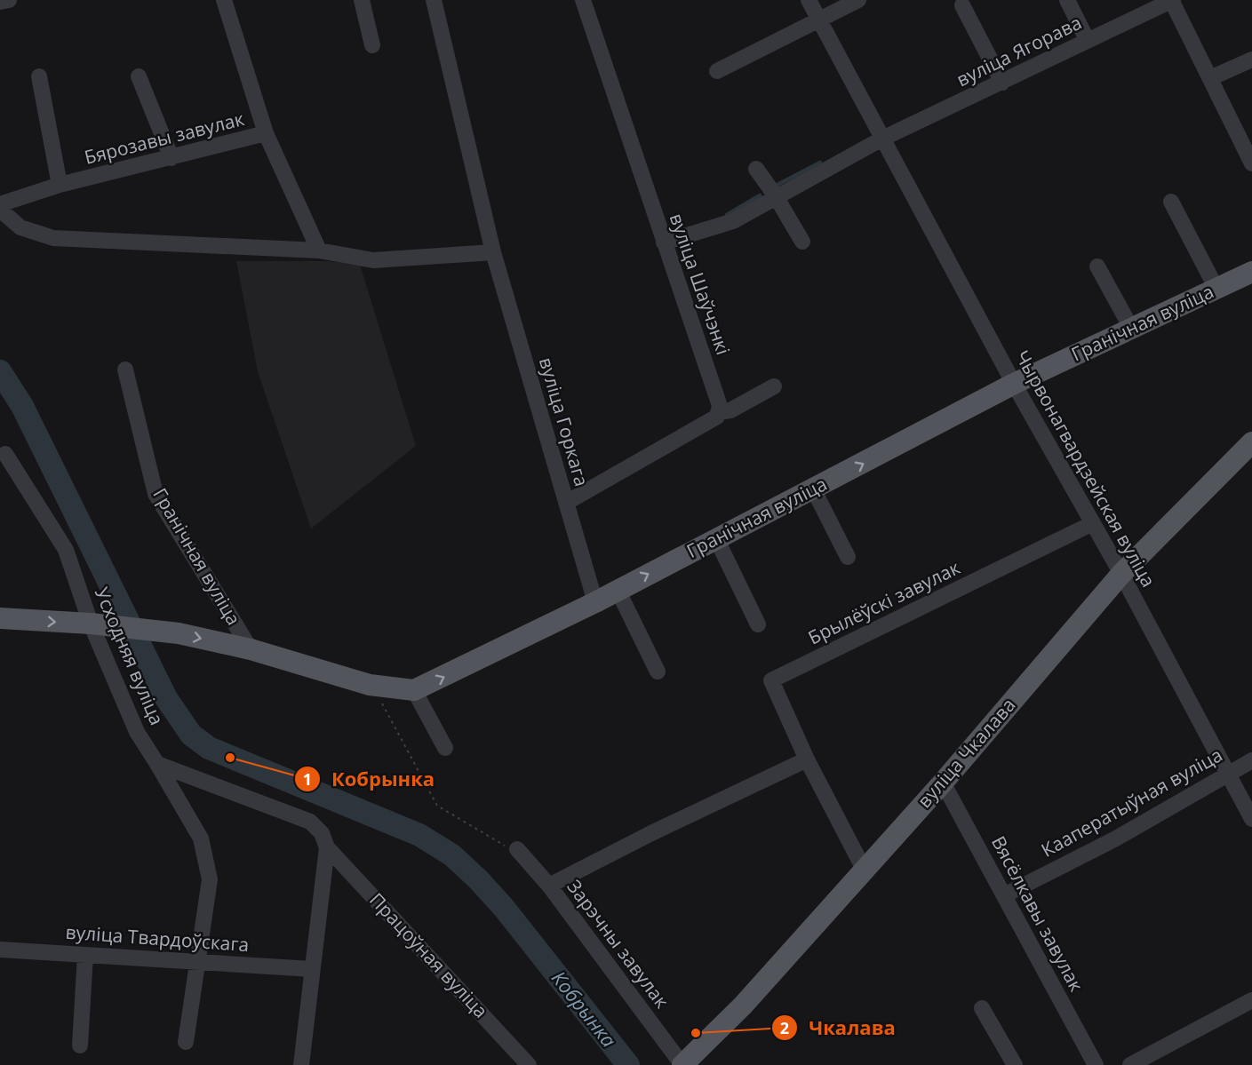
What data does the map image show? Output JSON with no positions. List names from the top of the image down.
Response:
{
  "streets": {
    "main road": ["Гранічная вуліца", "вуліца Чкалава"],
    "street": [
      "вуліца Ягорава",
      "Бярозавы завулак",
      "вуліца Шаўчэнкі",
      "вуліца Горкага",
      "Чырвонагвардзейская вуліца",
      "Брылёўскі завулак",
      "Усходняя вуліца",
      "Кааператыўная вуліца",
      "Вясёлкавы завулак",
      "вуліца Твардоўскага",
      "Зарэчны завулак",
      "Працоўная вуліца"
    ]
  },
  "crossings": [
    ["вуліца Ягорава", "Чырвонагвардзейская вуліца"],
    ["Гранічная вуліца", "вуліца Горкага"],
    ["Гранічная вуліца", "Чырвонагвардзейская вуліца"],
    ["Гранічная вуліца", "Усходняя вуліца"],
    ["Чырвонагвардзейская вуліца", "Брылёўскі завулак"],
    ["Чырвонагвардзейская вуліца", "вуліца Чкалава"],
    ["Чырвонагвардзейская вуліца", "Кааператыўная вуліца"],
    ["Брылёўскі завулак", "вуліца Чкалава"],
    ["Усходняя вуліца", "вуліца Твардоўскага"],
    ["вуліца Чкалава", "Вясёлкавы завулак"],
    ["вуліца Чкалава", "Зарэчны завулак"],
    ["Кааператыўная вуліца", "Вясёлкавы завулак"]
  ],
  "one_way": ["Гранічная вуліца"],
  "water": ["Кобрынка"],
  "places": ["Кобрынка", "Чкалава"]
}
